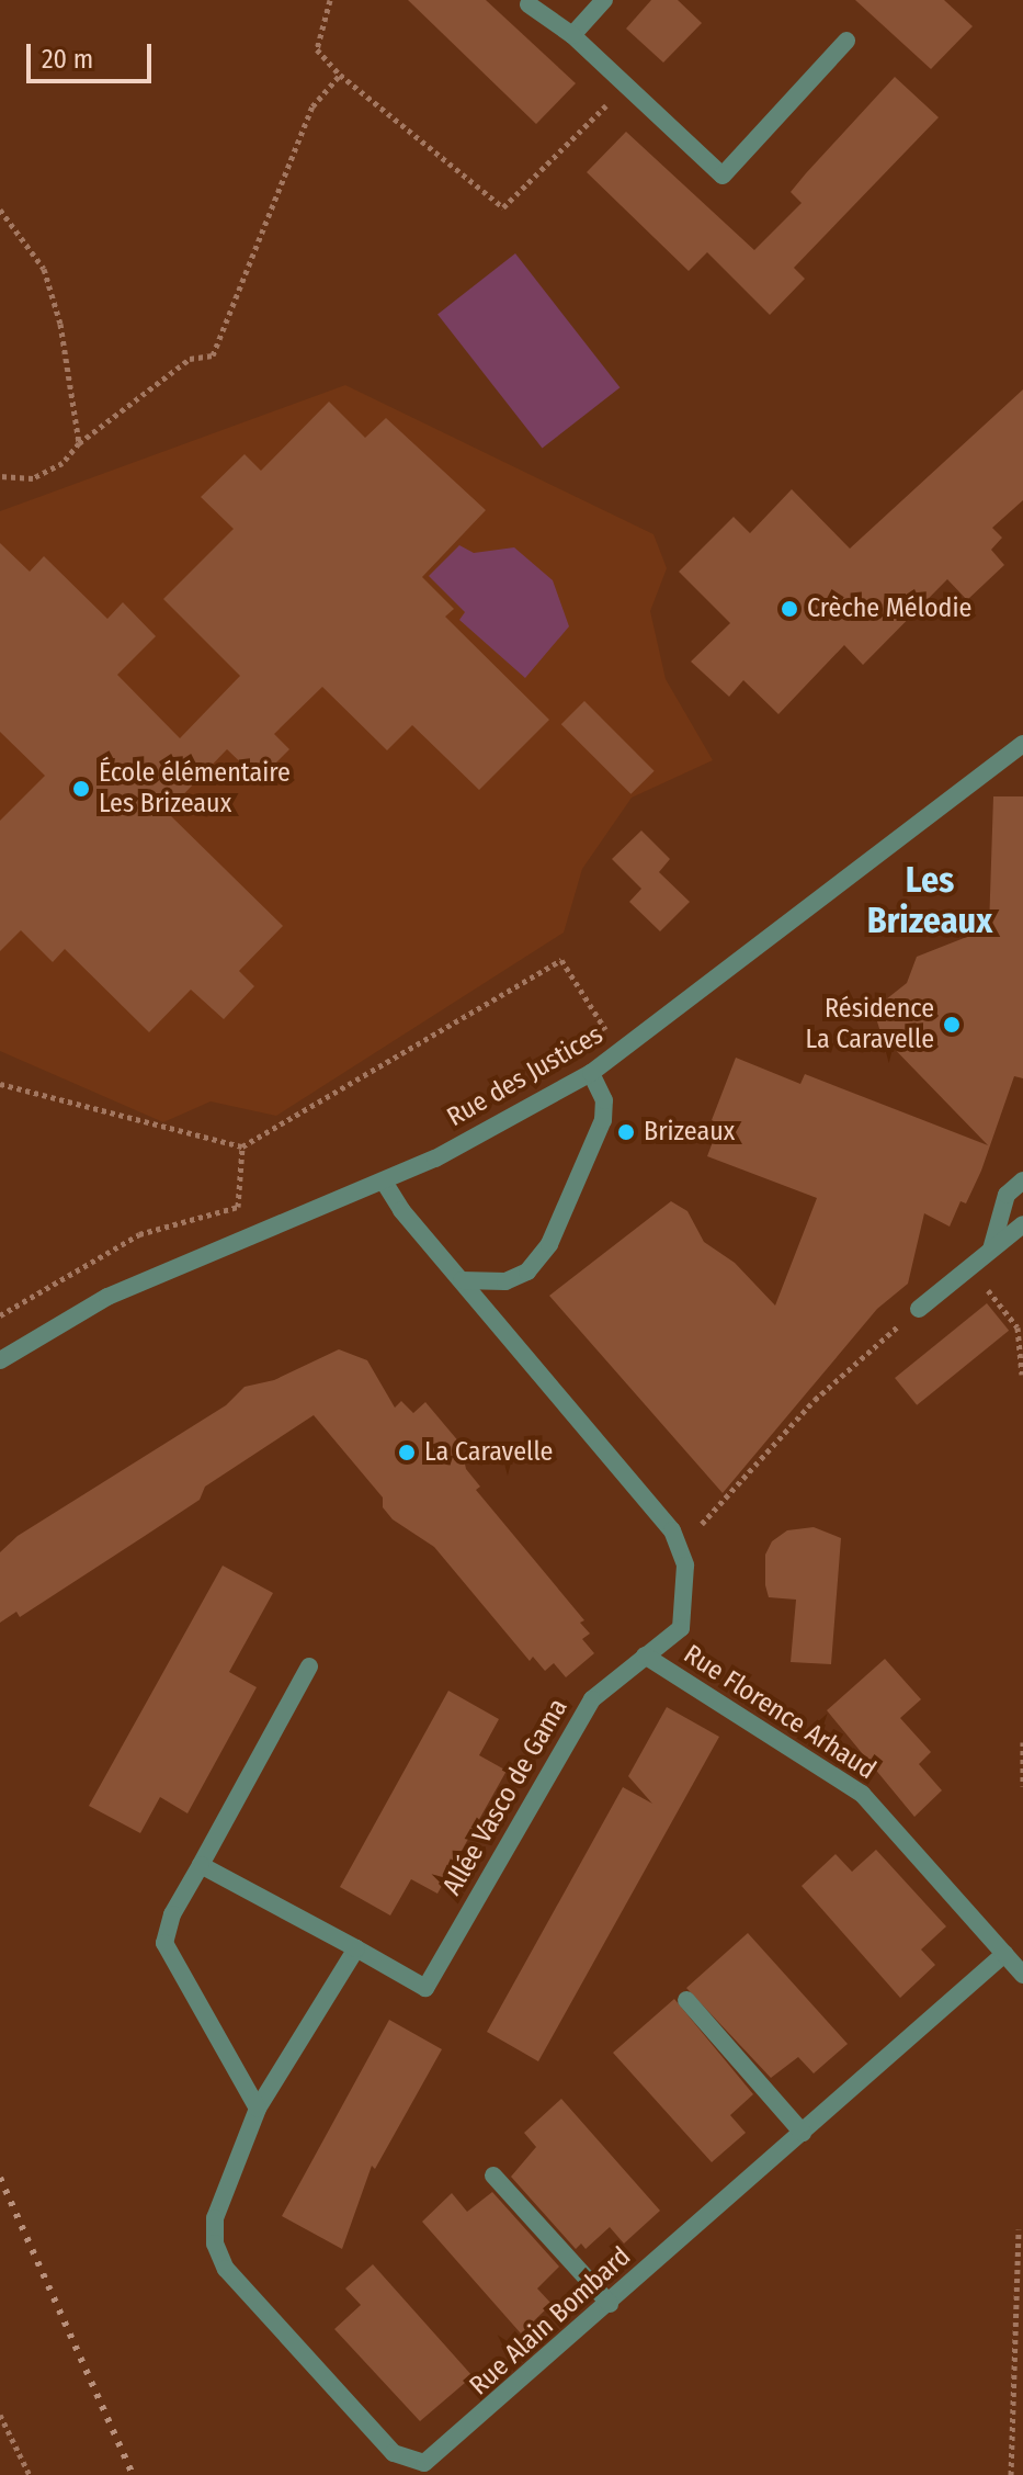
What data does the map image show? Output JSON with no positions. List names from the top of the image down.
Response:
{
  "streets": {
    "street": [
      "Rue des Justices",
      "Rue Florence Arhaud",
      "Allée Vasco de Gama",
      "Rue Alain Bombard"
    ]
  },
  "crossings": [
    ["Rue des Justices", "Allée Vasco de Gama"],
    ["Rue Florence Arhaud", "Allée Vasco de Gama"],
    ["Rue Florence Arhaud", "Rue Alain Bombard"]
  ],
  "districts": ["Les Brizeaux"],
  "places": [
    "Crèche Mélodie",
    "École élémentaire Les Brizeaux",
    "Résidence La Caravelle",
    "Brizeaux",
    "La Caravelle"
  ],
  "scale_bar": "20 m"
}
